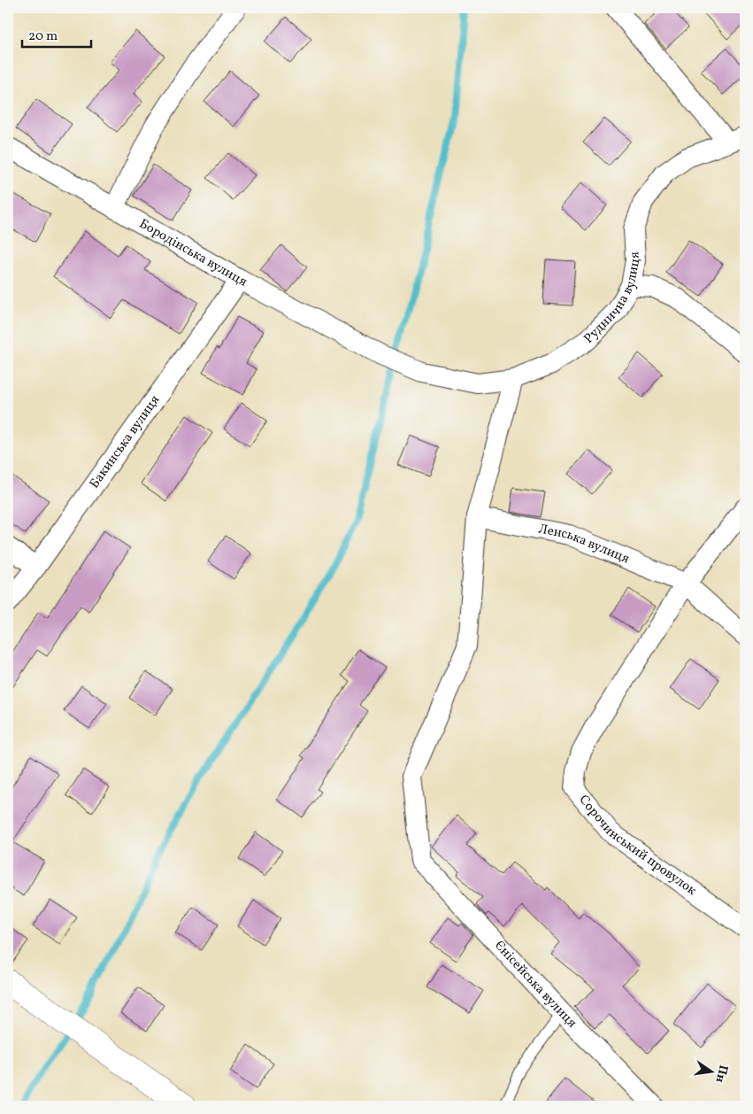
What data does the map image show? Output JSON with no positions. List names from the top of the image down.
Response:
{
  "streets": {
    "street": [
      "Бородінська вулиця",
      "Руднична вулиця",
      "Бакинська вулиця",
      "Ленська вулиця",
      "Сорочинський провулок",
      "Єнісейська вулиця"
    ]
  },
  "crossings": [
    ["Бородінська вулиця", "Руднична вулиця"],
    ["Бородінська вулиця", "Бакинська вулиця"],
    ["Ленська вулиця", "Сорочинський провулок"],
    ["Ленська вулиця", "Єнісейська вулиця"]
  ],
  "scale_bar": "20 m",
  "north": "right"
}
